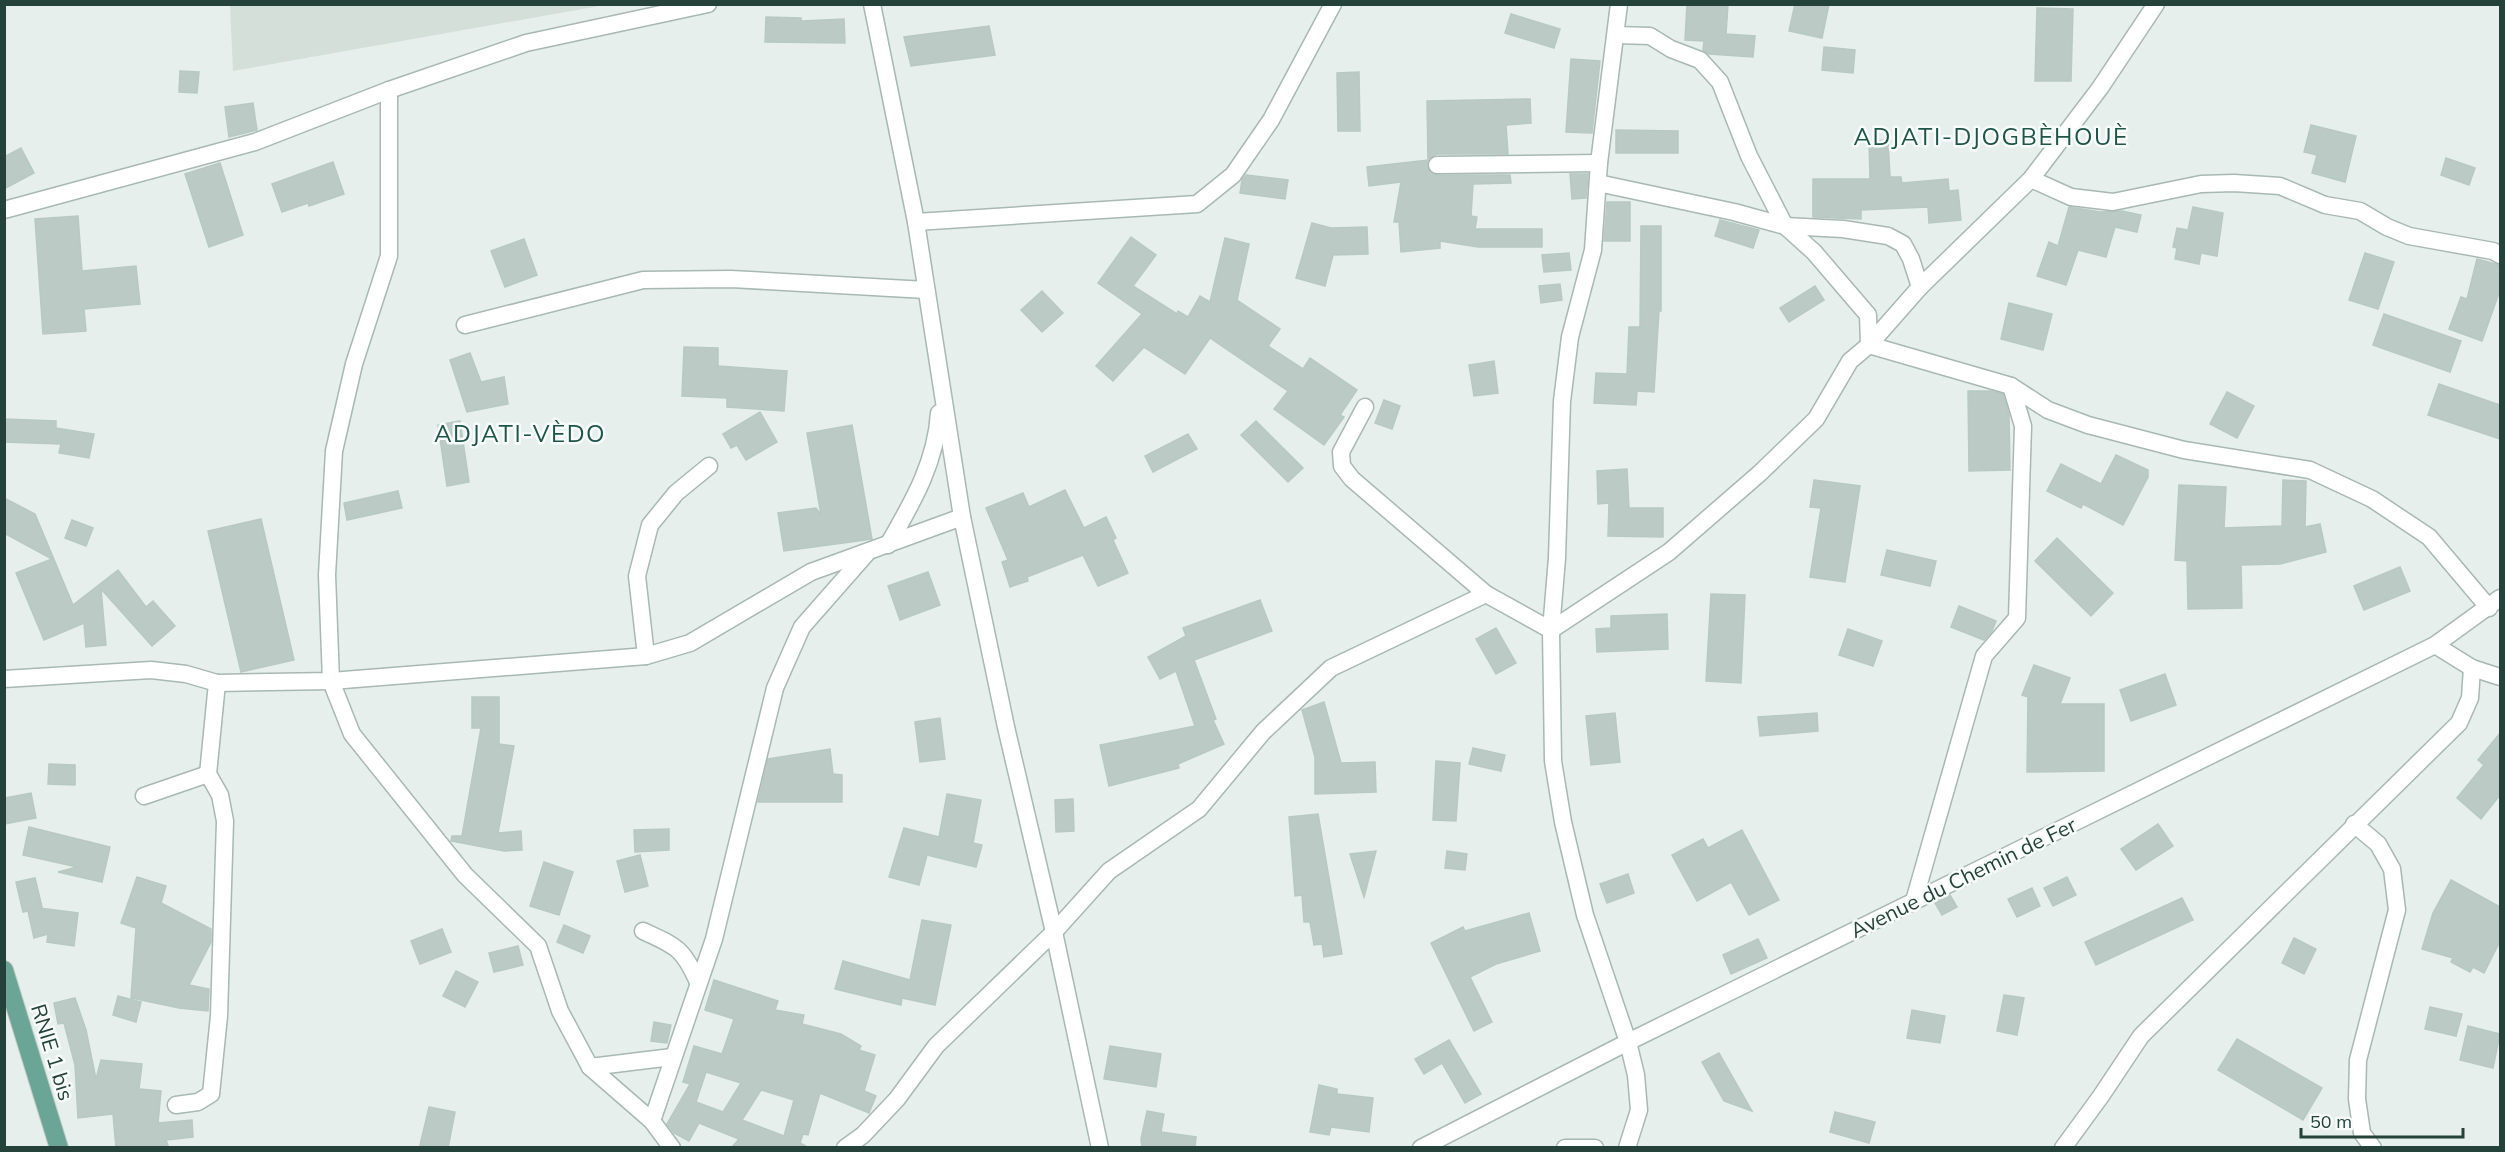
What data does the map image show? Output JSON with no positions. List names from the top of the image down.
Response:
{
  "streets": {
    "main road": ["RNIE 1 bis"],
    "street": ["Avenue du Chemin de Fer"]
  },
  "districts": ["ADJATI-DJOGBÈHOUÈ", "ADJATI-VÈDO"],
  "scale_bar": "50 m"
}
